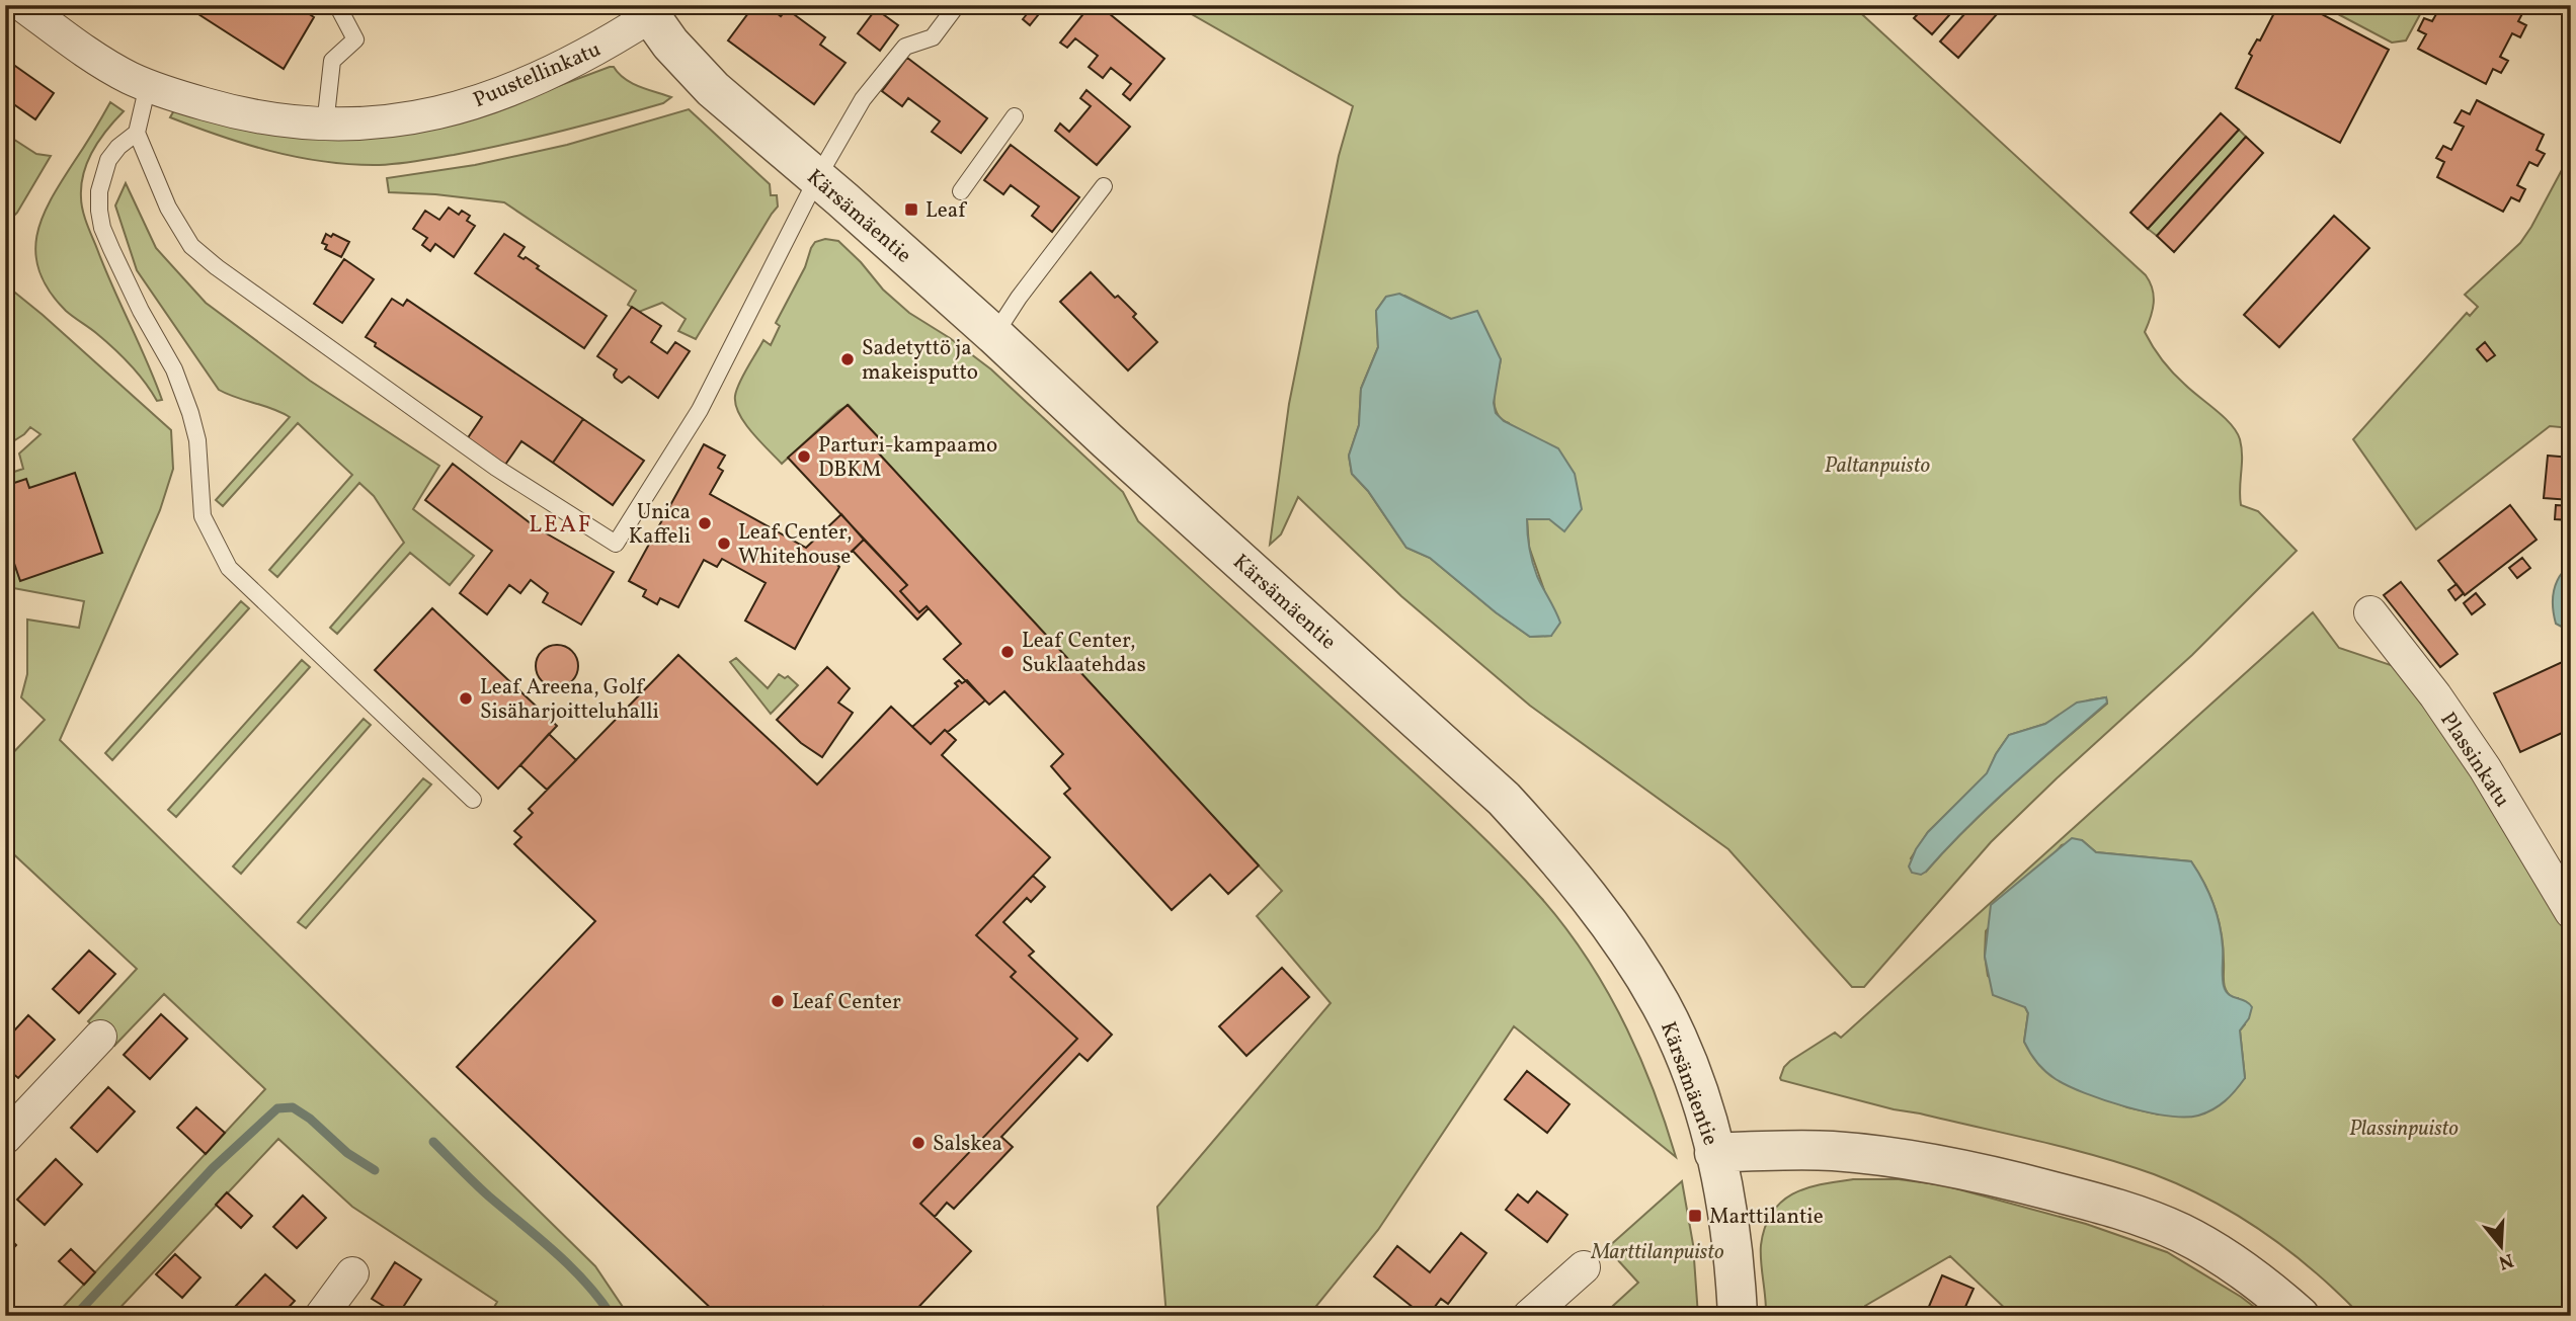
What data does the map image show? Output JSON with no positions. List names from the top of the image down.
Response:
{
  "streets": {
    "street": ["Puustellinkatu", "Kärsämäentie", "Plassinkatu"]
  },
  "crossings": [
    ["Puustellinkatu", "Kärsämäentie"]
  ],
  "districts": ["LEAF"],
  "parks": ["Paltanpuisto", "Plassinpuisto", "Marttilanpuisto"],
  "places": {
    "transit": ["Leaf", "Marttilantie"],
    "other": [
      "Sadetyttö ja makeisputto",
      "Parturi-kampaamo DBKM",
      "Unica Kaffeli",
      "Leaf Center, Whitehouse",
      "Leaf Center, Suklaatehdas",
      "Leaf Areena, Golf Sisäharjoitteluhalli",
      "Leaf Center",
      "Salskea"
    ]
  },
  "north": "bottom"
}
